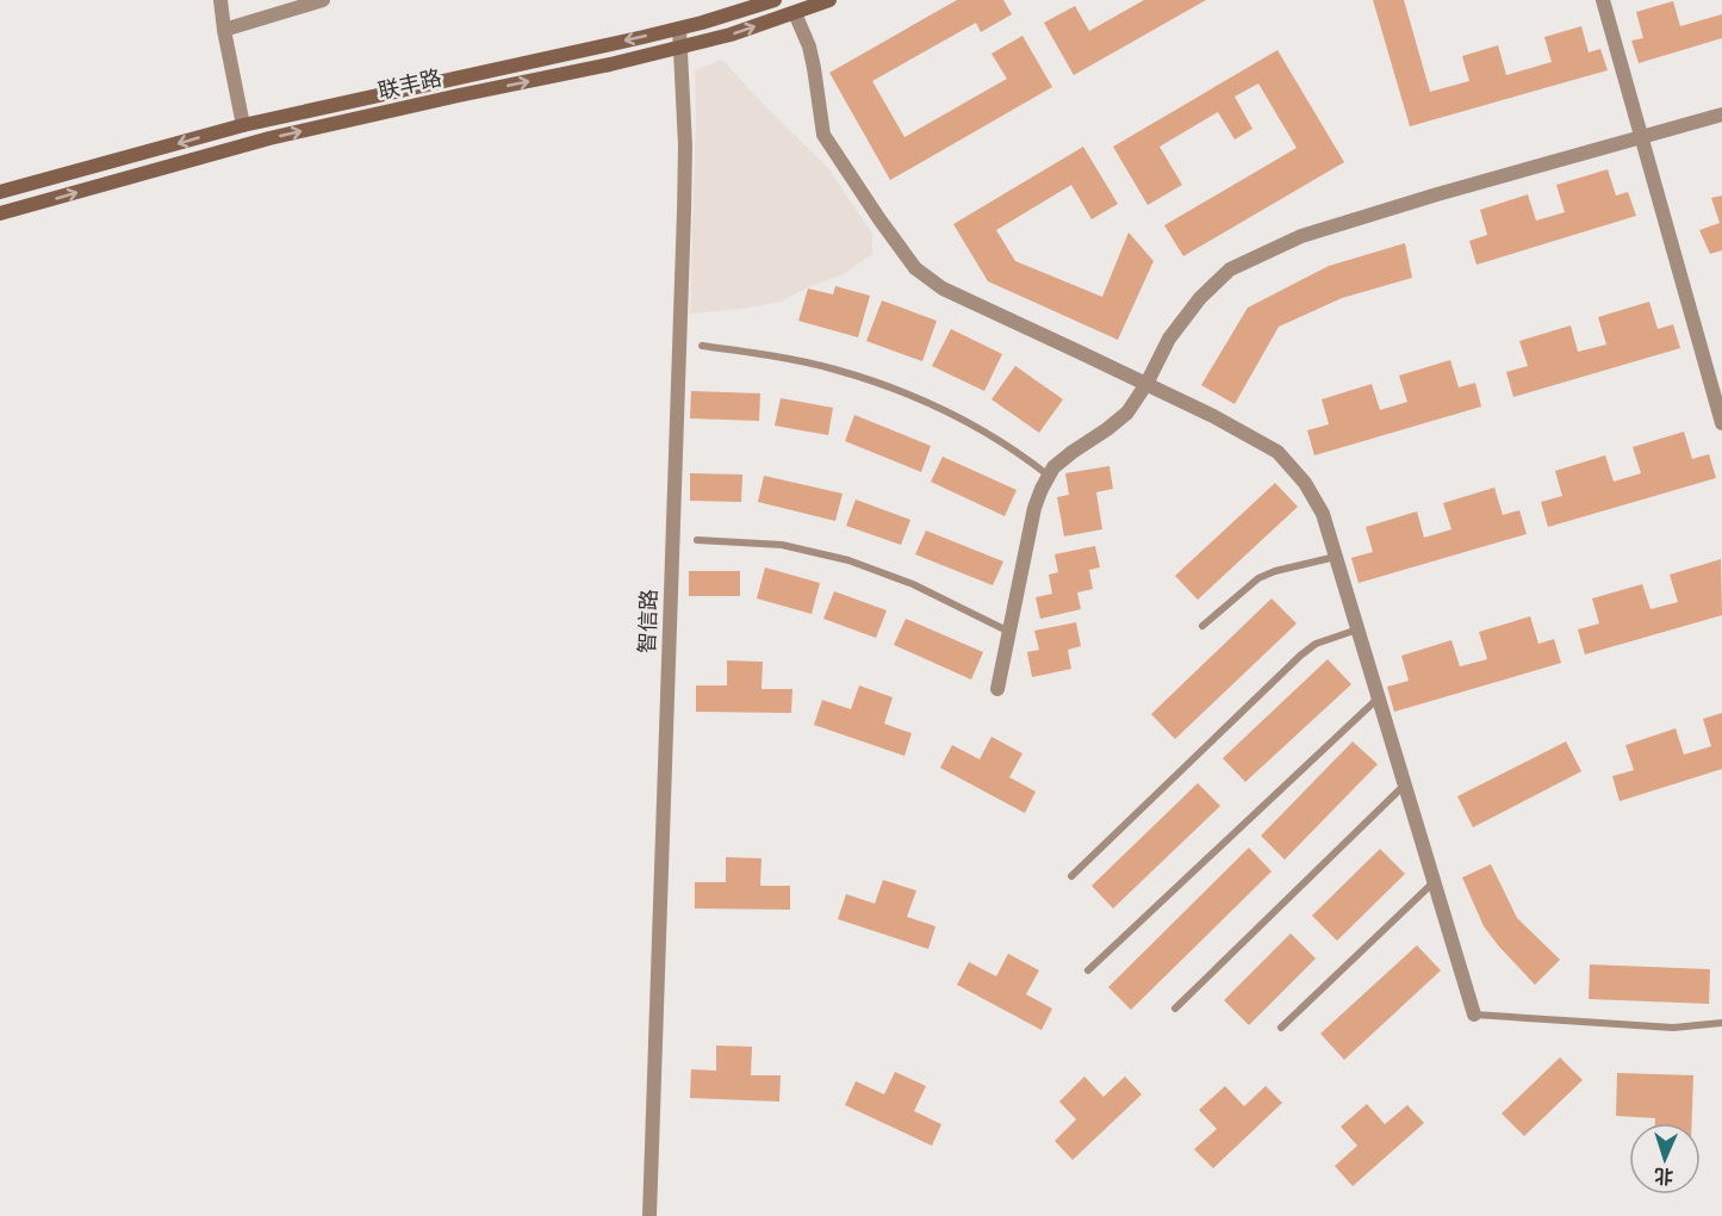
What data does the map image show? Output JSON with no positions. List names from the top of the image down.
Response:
{
  "streets": {
    "main road": ["联丰路"],
    "street": ["智信路"]
  },
  "crossings": [
    ["联丰路", "智信路"]
  ],
  "north": "bottom"
}
